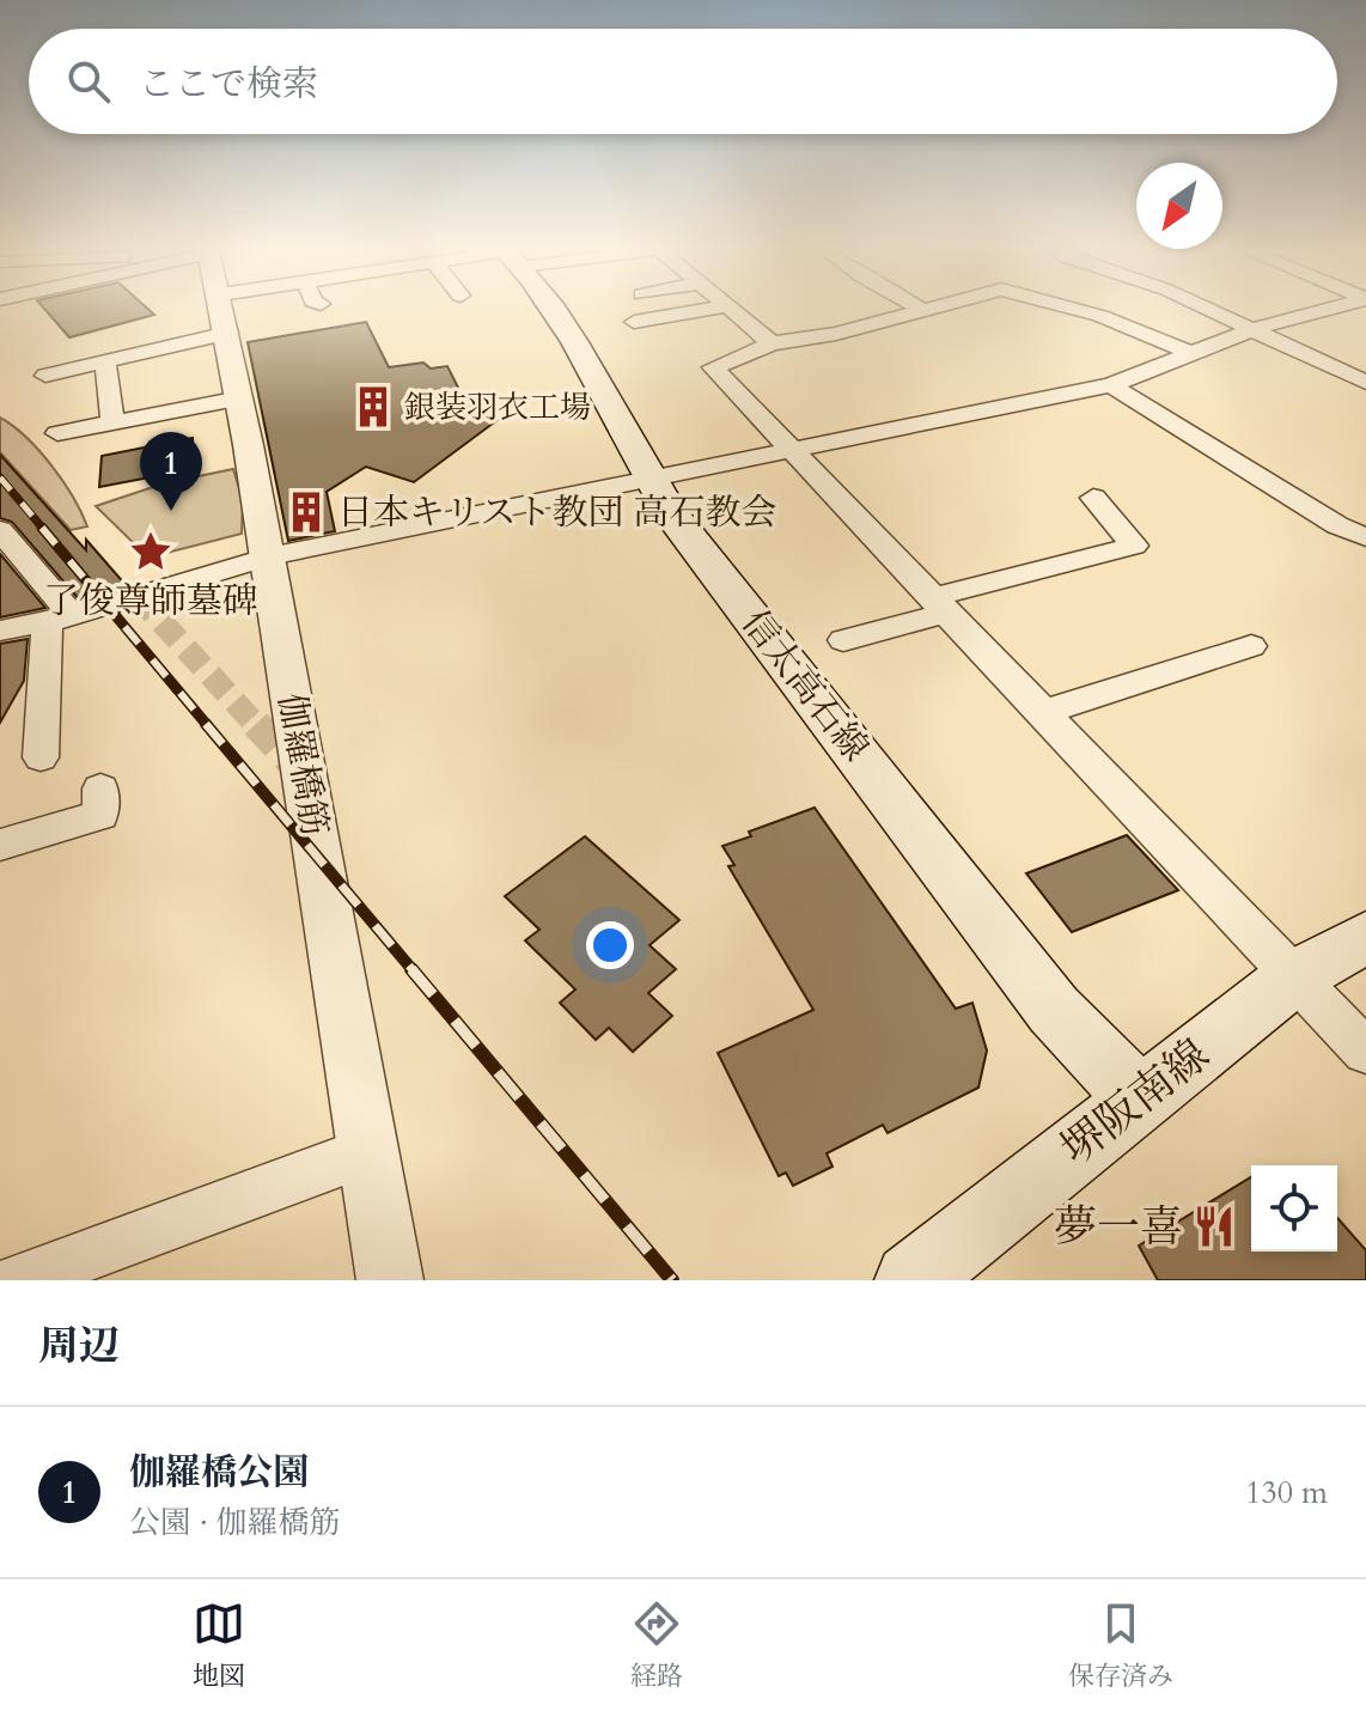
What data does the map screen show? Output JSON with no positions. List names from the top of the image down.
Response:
{
  "streets": {
    "main road": ["信太高石線", "堺阪南線"],
    "street": ["伽羅橋筋"]
  },
  "crossings": [
    ["信太高石線", "堺阪南線"]
  ],
  "places": {
    "building": ["銀装羽衣工場", "日本キリスト教団 高石教会"],
    "place": ["了俊尊師墓碑"],
    "restaurant": ["夢一喜"]
  },
  "north": "bottom left",
  "page": {
    "search": "ここで検索",
    "pins": "1",
    "heading": "周辺",
    "list": [
      {
        "mark": "1",
        "name": "伽羅橋公園",
        "note": "公園 · 伽羅橋筋",
        "value": "130 m"
      }
    ],
    "nav": ["地図", "経路", "保存済み"]
  }
}
